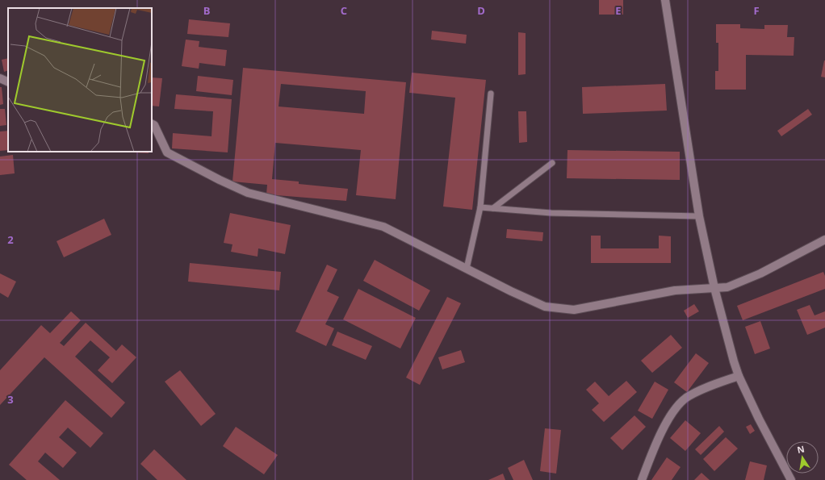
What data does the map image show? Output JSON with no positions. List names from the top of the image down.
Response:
{
  "north": "top",
  "grid": {
    "columns": [
      "B",
      "C",
      "D",
      "E",
      "F"
    ],
    "rows": ["2", "3"]
  }
}
